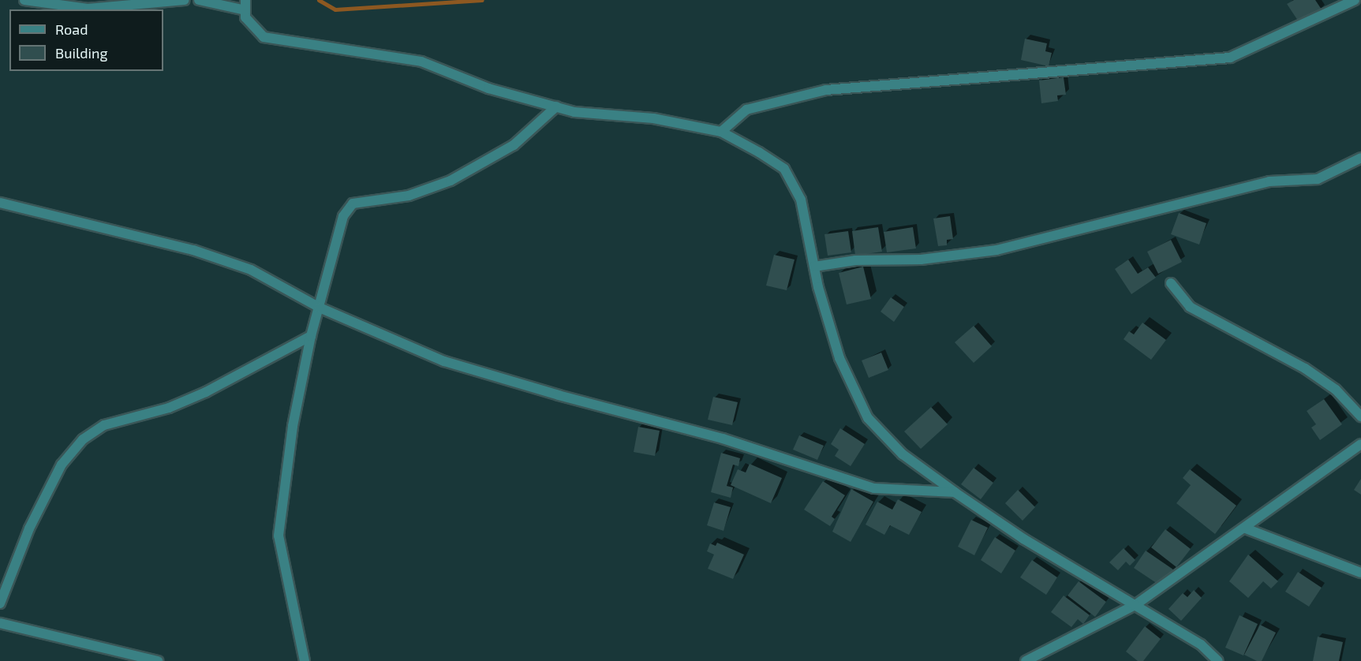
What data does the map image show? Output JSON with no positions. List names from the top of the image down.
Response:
{
  "legend": ["Road", "Building"]
}
